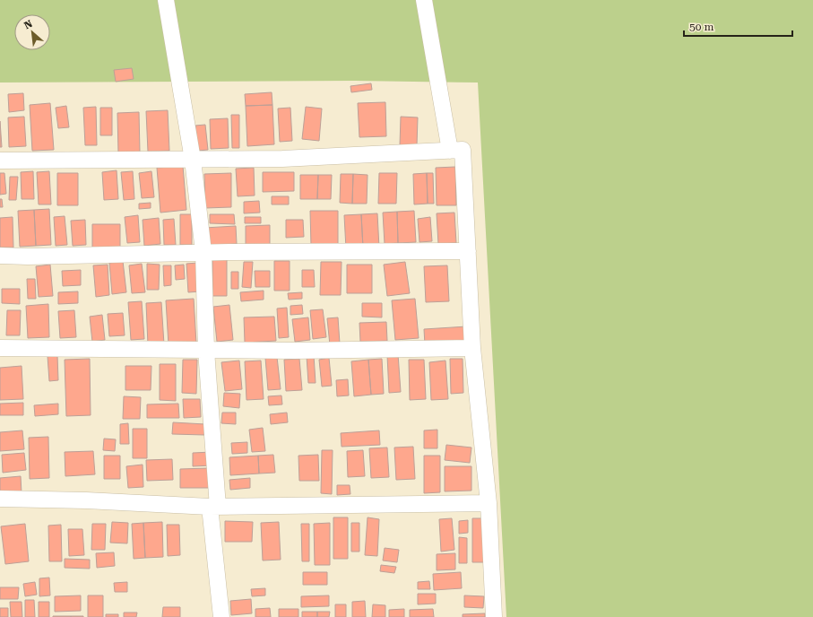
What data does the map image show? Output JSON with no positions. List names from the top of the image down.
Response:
{
  "scale_bar": "50 m",
  "north": "top left"
}
